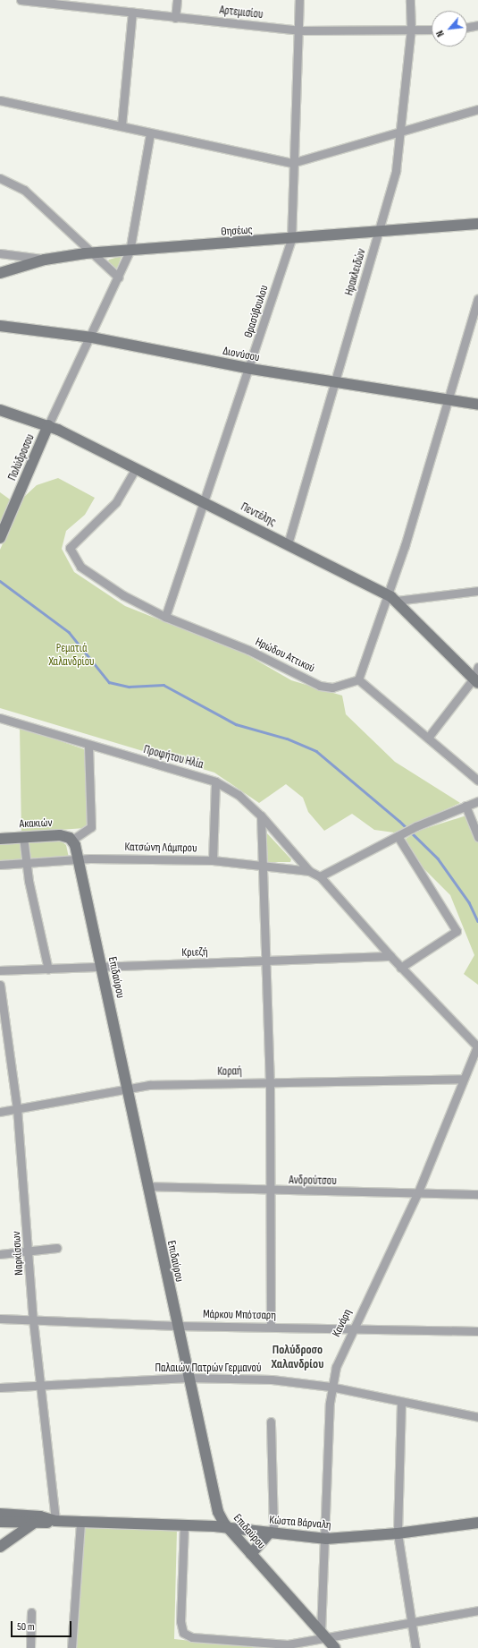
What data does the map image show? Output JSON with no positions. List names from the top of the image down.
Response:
{
  "streets": {
    "street": [
      "Αρτεμισίου",
      "Θησέως",
      "Ηρακλειδών",
      "Θρασύβουλου",
      "Διονύσου",
      "Πολύδροσου",
      "Πεντέλης",
      "Ηρώδου Αττικού",
      "Προφήτου Ηλία",
      "Ακακιών",
      "Κατσώνη Λάμπρου",
      "Κριεζή",
      "Επιδαύρου",
      "Κοραή",
      "Ανδρούτσου",
      "Ναρκίσσων",
      "Μάρκου Μπότσαρη",
      "Κανάρη",
      "Παλαιών Πατρών Γερμανού",
      "Κώστα Βάρναλη"
    ]
  },
  "crossings": [
    ["Αρτεμισίου", "Ηρακλειδών"],
    ["Αρτεμισίου", "Θρασύβουλου"],
    ["Θησέως", "Ηρακλειδών"],
    ["Θησέως", "Θρασύβουλου"],
    ["Ηρακλειδών", "Διονύσου"],
    ["Ηρακλειδών", "Πεντέλης"],
    ["Θρασύβουλου", "Διονύσου"],
    ["Θρασύβουλου", "Πεντέλης"],
    ["Θρασύβουλου", "Ηρώδου Αττικού"],
    ["Πολύδροσου", "Πεντέλης"],
    ["Πεντέλης", "Ηρώδου Αττικού"],
    ["Προφήτου Ηλία", "Κατσώνη Λάμπρου"],
    ["Ακακιών", "Επιδαύρου"],
    ["Κατσώνη Λάμπρου", "Επιδαύρου"],
    ["Κριεζή", "Επιδαύρου"],
    ["Επιδαύρου", "Κοραή"],
    ["Επιδαύρου", "Ανδρούτσου"],
    ["Επιδαύρου", "Μάρκου Μπότσαρη"],
    ["Επιδαύρου", "Κανάρη"],
    ["Επιδαύρου", "Παλαιών Πατρών Γερμανού"],
    ["Επιδαύρου", "Κώστα Βάρναλη"],
    ["Κοραή", "Ναρκίσσων"],
    ["Κοραή", "Κανάρη"],
    ["Ανδρούτσου", "Κανάρη"],
    ["Ναρκίσσων", "Μάρκου Μπότσαρη"],
    ["Ναρκίσσων", "Παλαιών Πατρών Γερμανού"],
    ["Ναρκίσσων", "Κώστα Βάρναλη"],
    ["Μάρκου Μπότσαρη", "Κανάρη"],
    ["Κανάρη", "Παλαιών Πατρών Γερμανού"],
    ["Κανάρη", "Κώστα Βάρναλη"]
  ],
  "districts": ["Πολύδροσο Χαλανδρίου"],
  "parks": ["Ρεματιά Χαλανδρίου"],
  "scale_bar": "50 m",
  "north": "bottom left"
}
